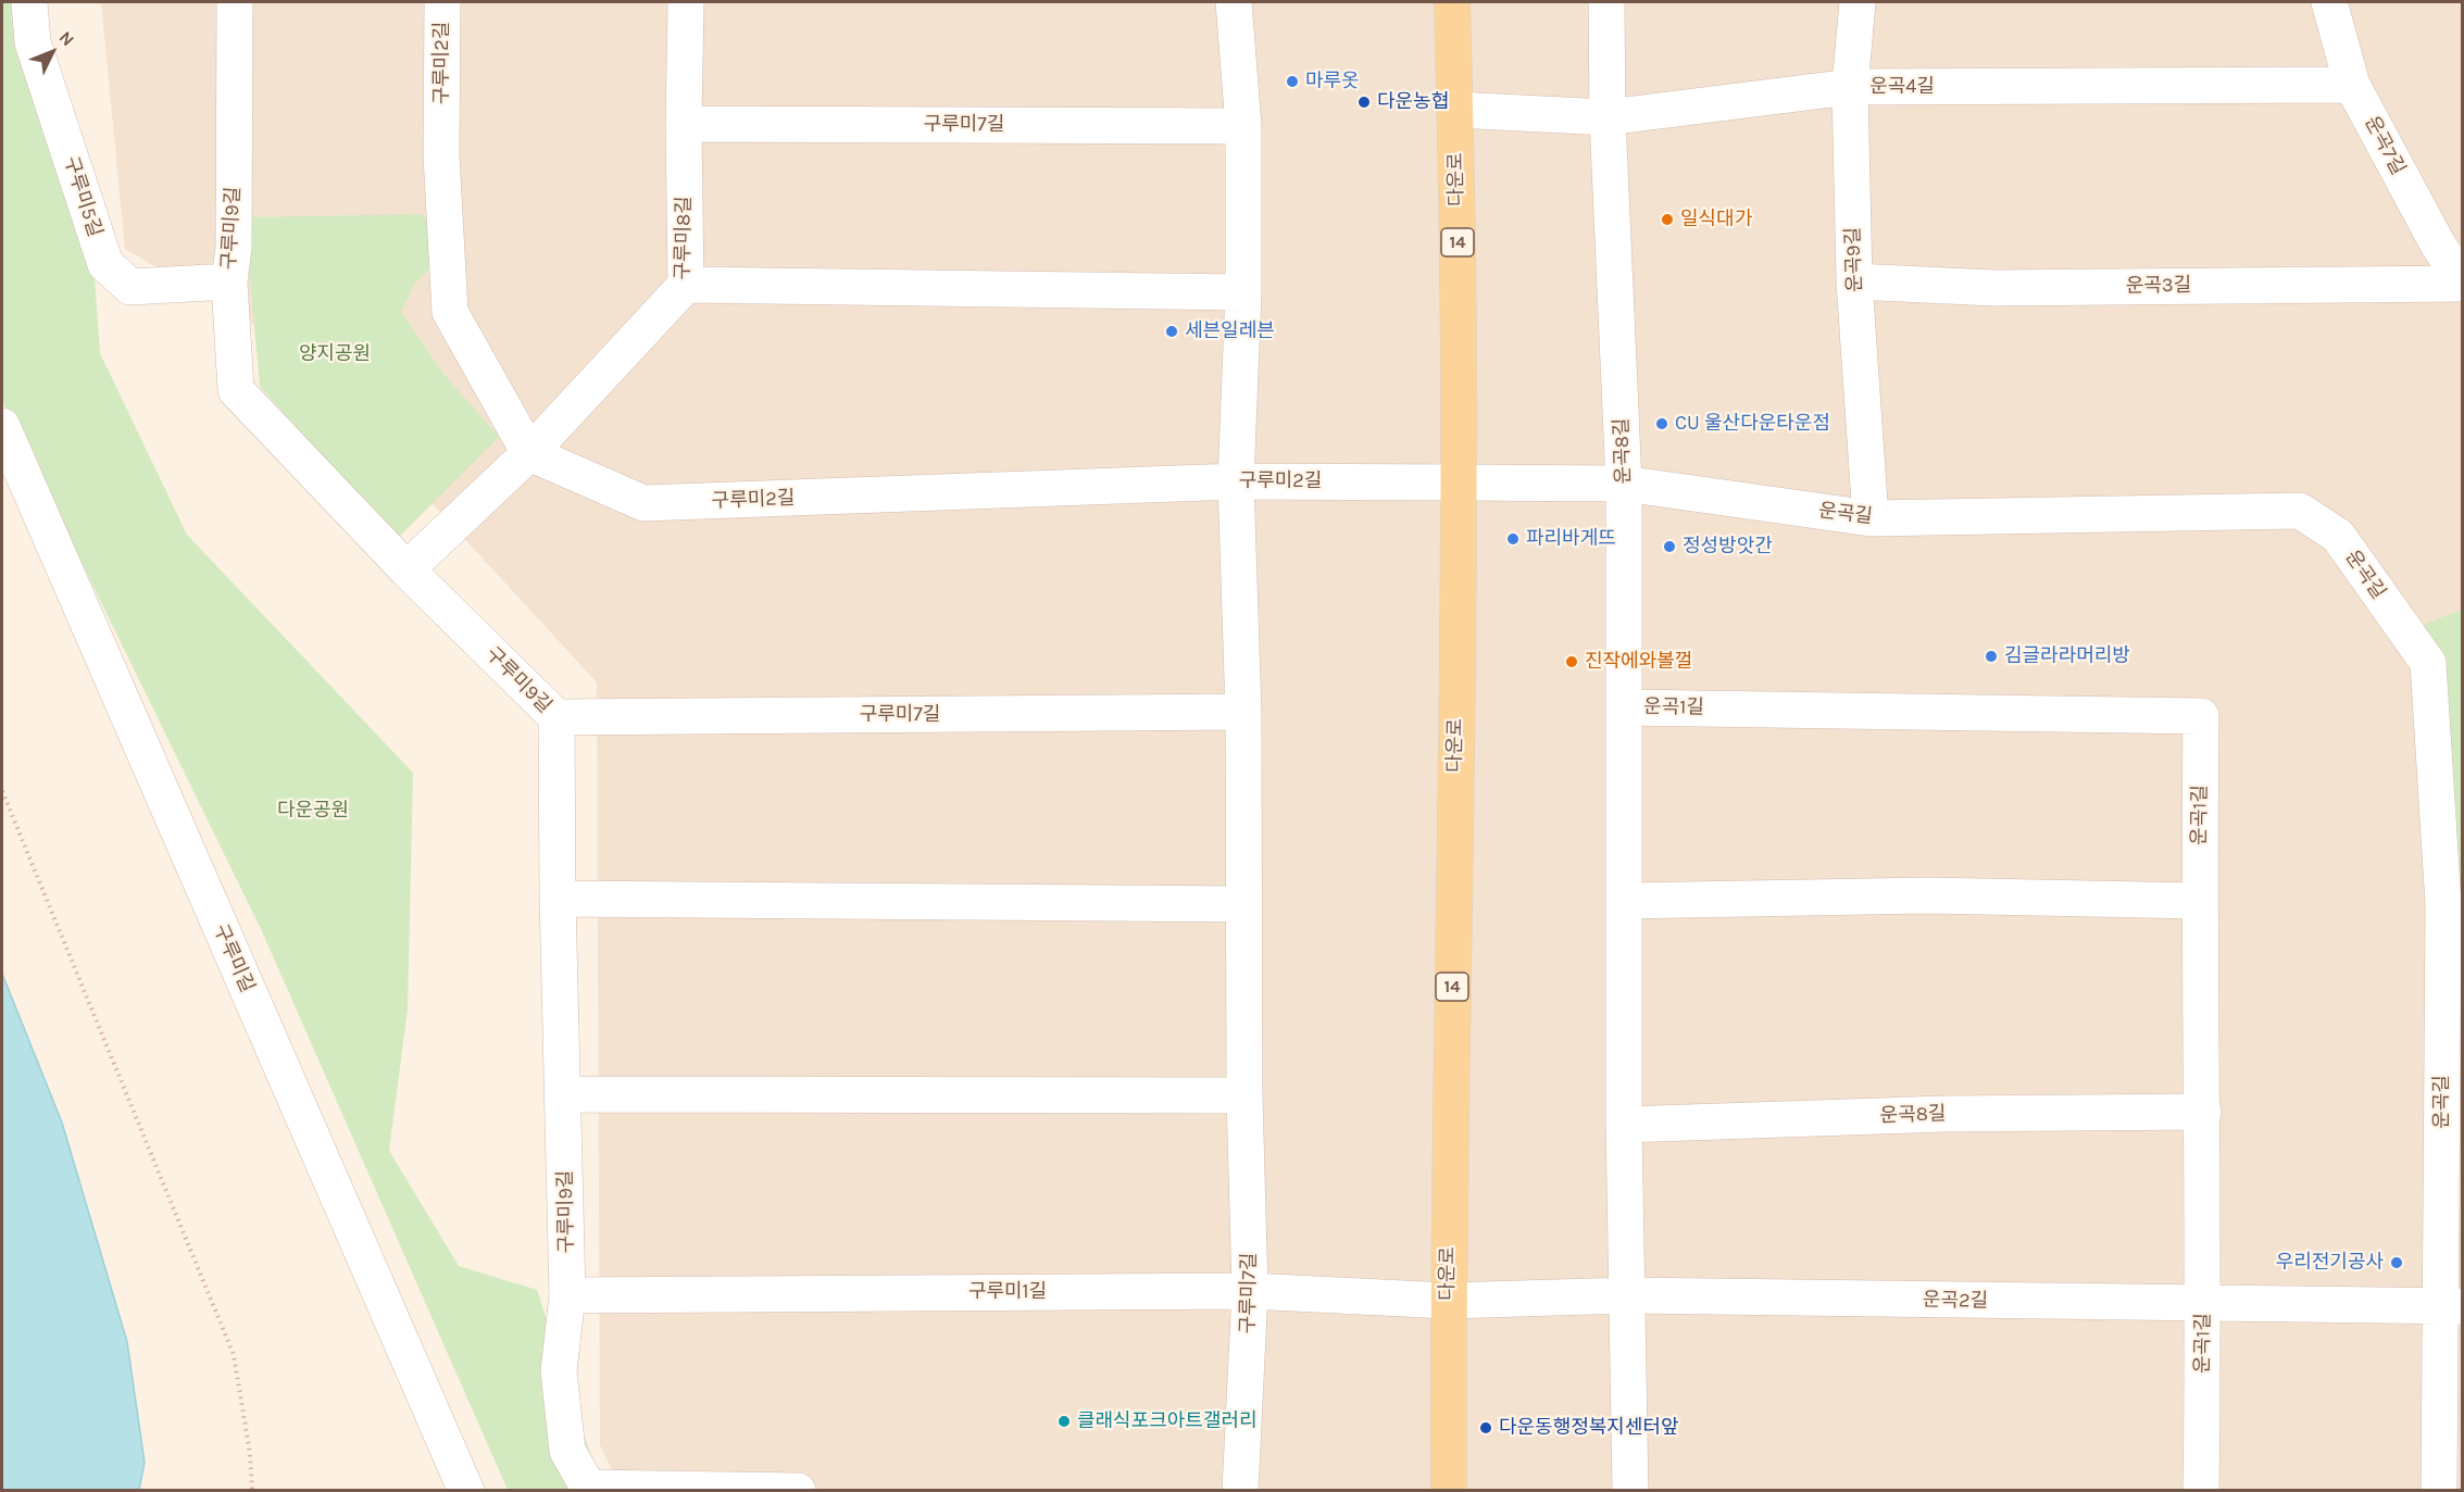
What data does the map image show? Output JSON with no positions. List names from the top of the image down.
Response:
{
  "streets": {
    "main road": ["다운로", "14"],
    "street": [
      "구루미2길",
      "운곡4길",
      "구루미7길",
      "운곡7길",
      "구루미5길",
      "구루미9길",
      "구루미8길",
      "운곡9길",
      "운곡3길",
      "운곡8길",
      "운곡길",
      "운곡1길",
      "구루미길",
      "구루미1길",
      "운곡2길"
    ]
  },
  "crossings": [
    ["구루미2길", "구루미7길"],
    ["구루미2길", "다운로"],
    ["구루미2길", "구루미8길"],
    ["구루미2길", "운곡길"],
    ["운곡4길", "운곡7길"],
    ["운곡4길", "다운로"],
    ["운곡4길", "운곡9길"],
    ["운곡4길", "운곡8길"],
    ["구루미7길", "구루미9길"],
    ["구루미7길", "구루미8길"],
    ["구루미7길", "구루미1길"],
    ["운곡7길", "운곡3길"],
    ["다운로", "운곡길"],
    ["다운로", "구루미1길"],
    ["다운로", "운곡2길"],
    ["구루미5길", "구루미9길"],
    ["구루미9길", "구루미8길"],
    ["구루미9길", "구루미1길"],
    ["운곡9길", "운곡3길"],
    ["운곡9길", "운곡길"],
    ["운곡8길", "운곡길"],
    ["운곡8길", "운곡1길"],
    ["운곡8길", "운곡2길"],
    ["운곡길", "운곡2길"],
    ["운곡1길", "운곡2길"],
    ["구루미1길", "운곡2길"]
  ],
  "parks": ["양지공원", "다운공원"],
  "places": [
    "마루옷",
    "다운농협",
    "일식대가",
    "세븐일레븐",
    "CU 울산다운타운점",
    "파리바게뜨",
    "정성방앗간",
    "김글라라머리방",
    "진작에와볼껄",
    "우리전기공사",
    "클래식포크아트갤러리",
    "다운동행정복지센터앞"
  ],
  "north": "top right"
}
